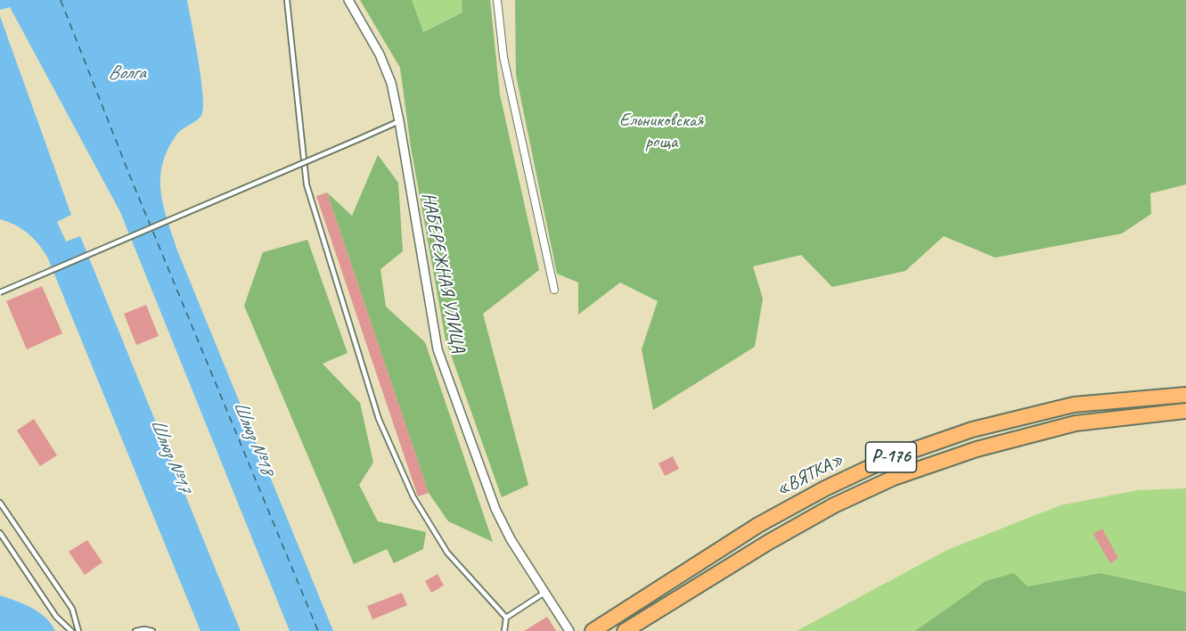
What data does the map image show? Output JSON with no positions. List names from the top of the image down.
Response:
{
  "streets": {
    "highway": ["Р-176", "«ВЯТКА»"],
    "street": ["НАБЕРЕЖНАЯ УЛИЦА"]
  },
  "water": ["Волга", "Шлюз №18", "Шлюз №17"],
  "parks": ["Ельниковская роща"]
}
